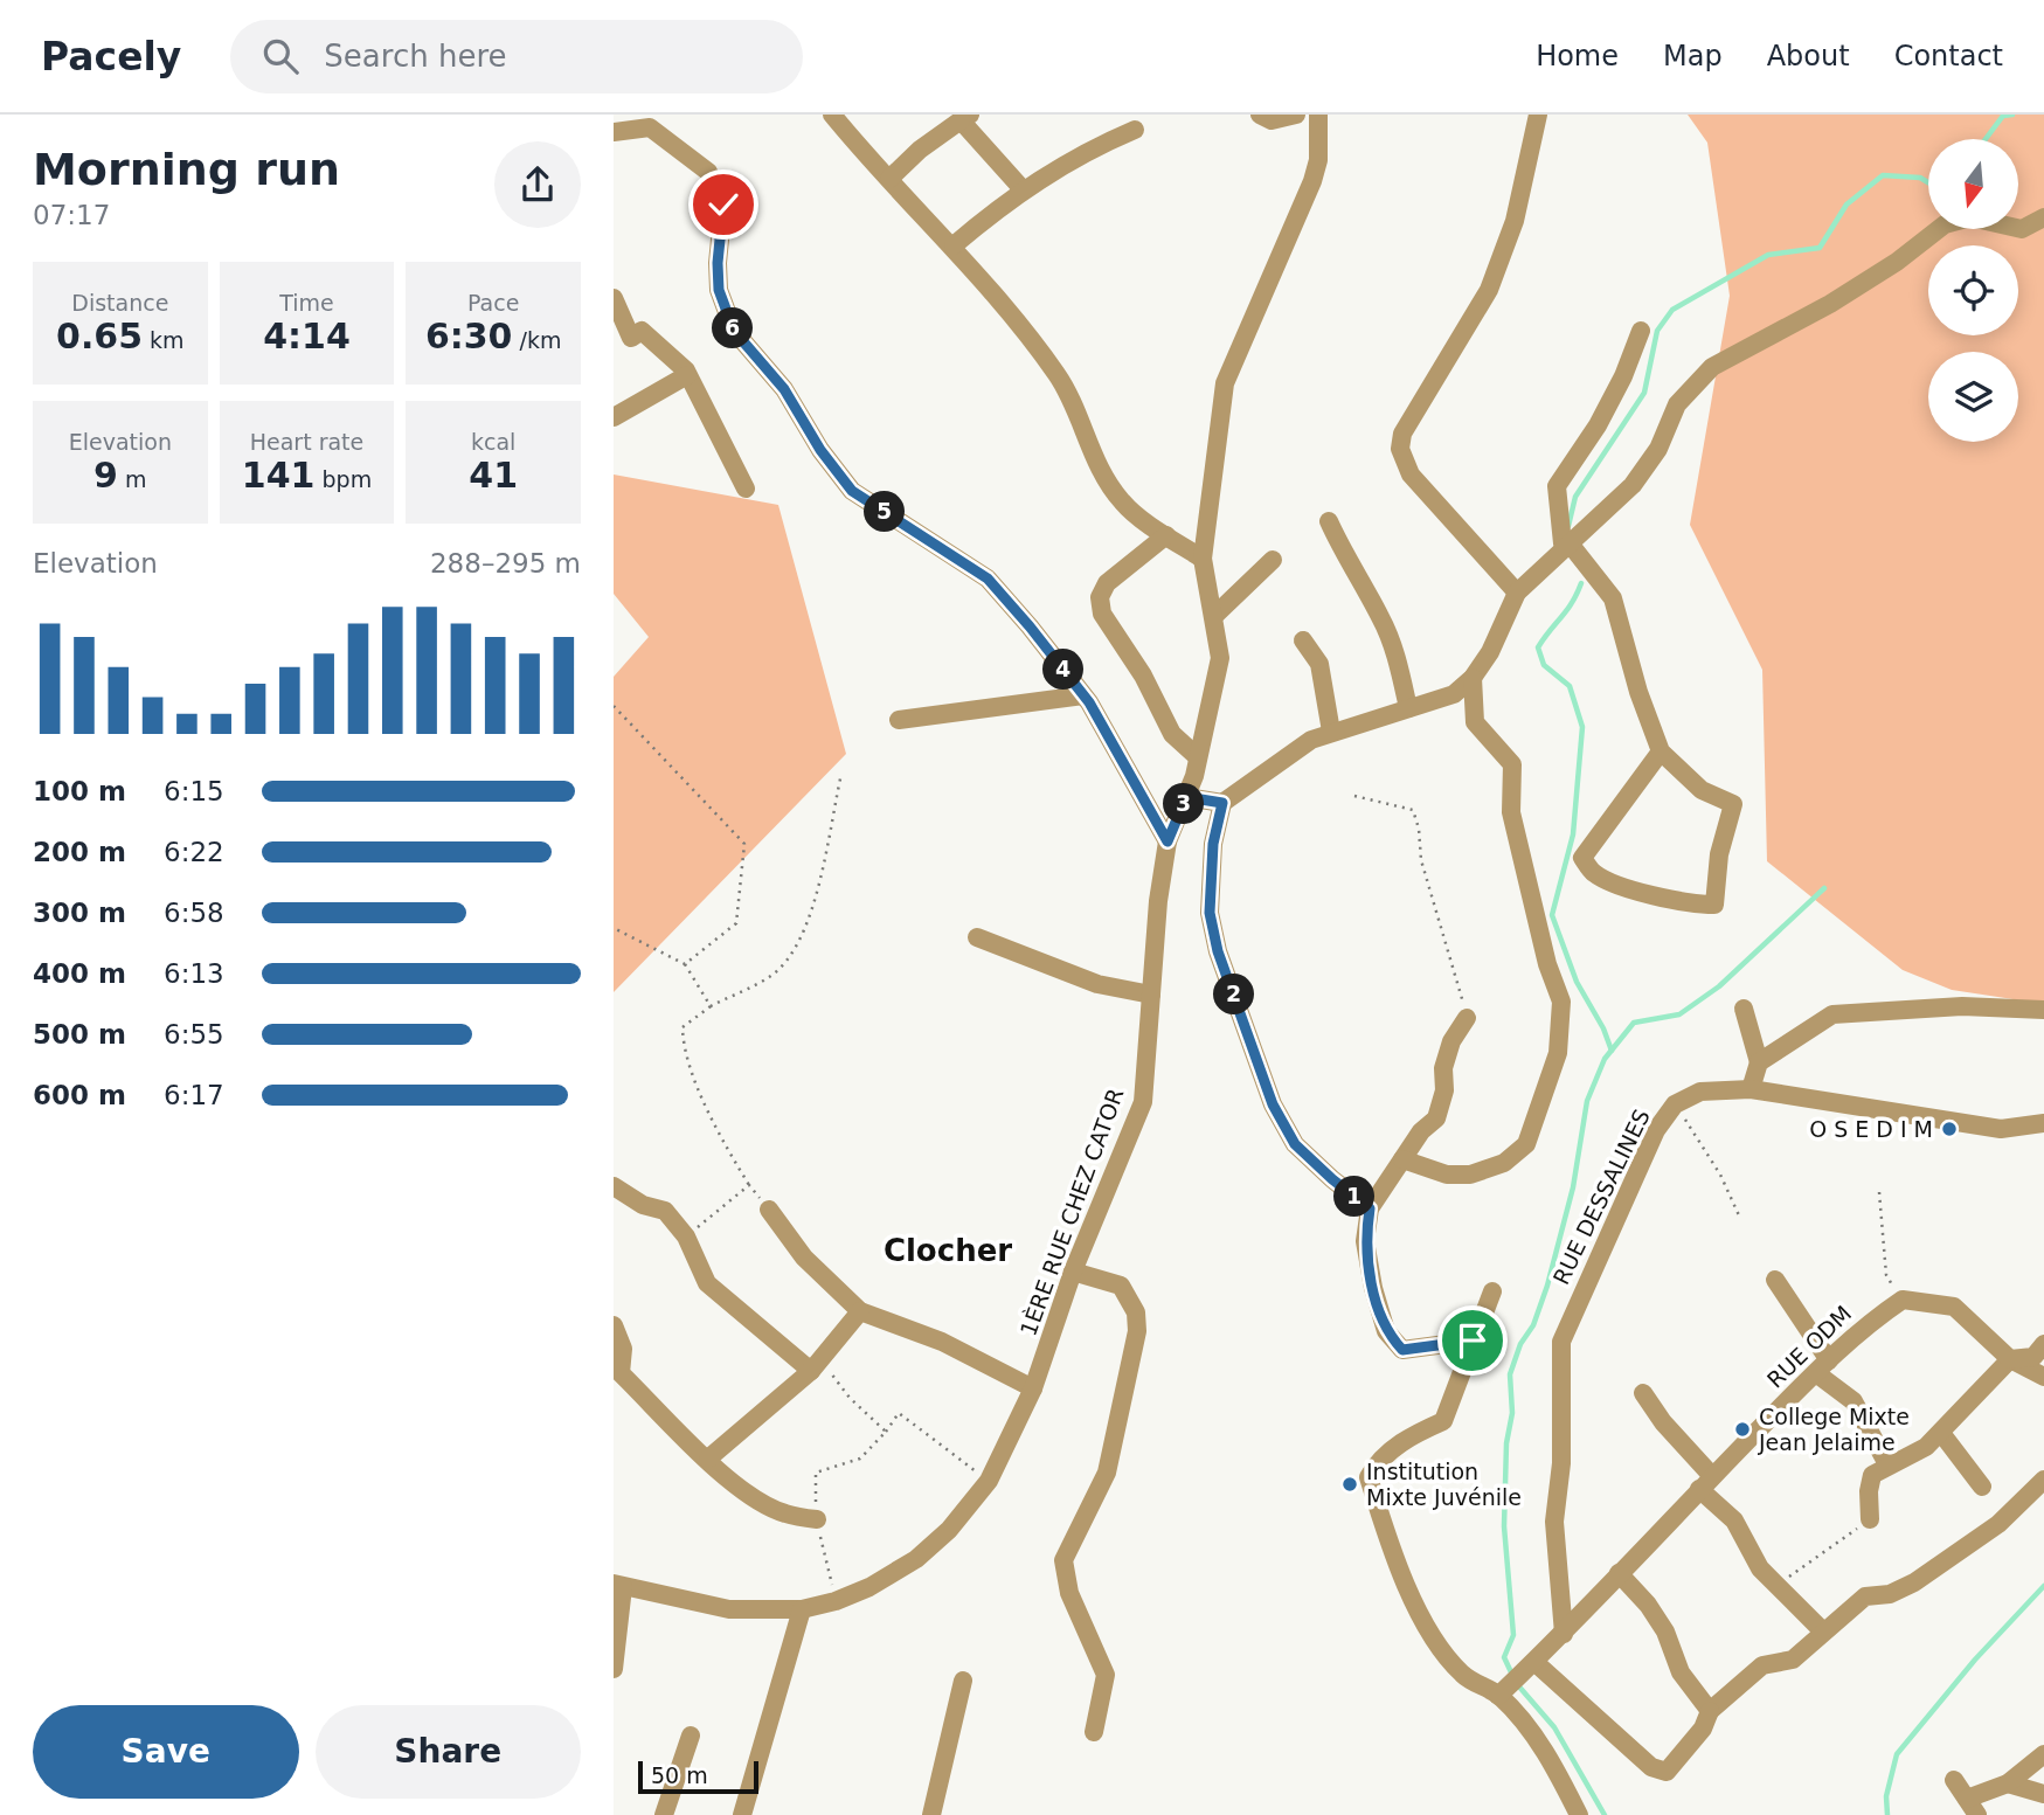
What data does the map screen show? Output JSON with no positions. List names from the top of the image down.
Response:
{
  "streets": {
    "street": ["RUE DESSALINES", "1ÈRE RUE CHEZ CATOR", "RUE ODM"]
  },
  "crossings": [
    ["RUE DESSALINES", "RUE ODM"]
  ],
  "districts": ["Clocher"],
  "places": ["O S E D I M", "College Mixte Jean Jelaime", "Institution Mixte Juvénile"],
  "scale_bar": "50 m",
  "north": "bottom",
  "page": {
    "header": "Pacely",
    "search": "Search here",
    "nav": [
      "Home",
      "Map",
      "About",
      "Contact"
    ],
    "heading": ["Morning run", "07:17"],
    "stats": [
      ["Distance", "0.65 km"],
      ["Time", "4:14"],
      ["Pace", "6:30 /km"],
      ["Elevation", "9 m"],
      ["Heart rate", "141 bpm"],
      ["kcal", "41"]
    ],
    "pins": [
      "6",
      "5",
      "4",
      "3",
      "2",
      "1"
    ],
    "chart": ["Elevation", "288–295 m"],
    "list": [
      {
        "name": "100 m",
        "note": "6:15"
      },
      {
        "name": "200 m",
        "note": "6:22"
      },
      {
        "name": "300 m",
        "note": "6:58"
      },
      {
        "name": "400 m",
        "note": "6:13"
      },
      {
        "name": "500 m",
        "note": "6:55"
      },
      {
        "name": "600 m",
        "note": "6:17"
      }
    ],
    "buttons": ["Save", "Share"],
    "scale": "50 m"
  }
}
